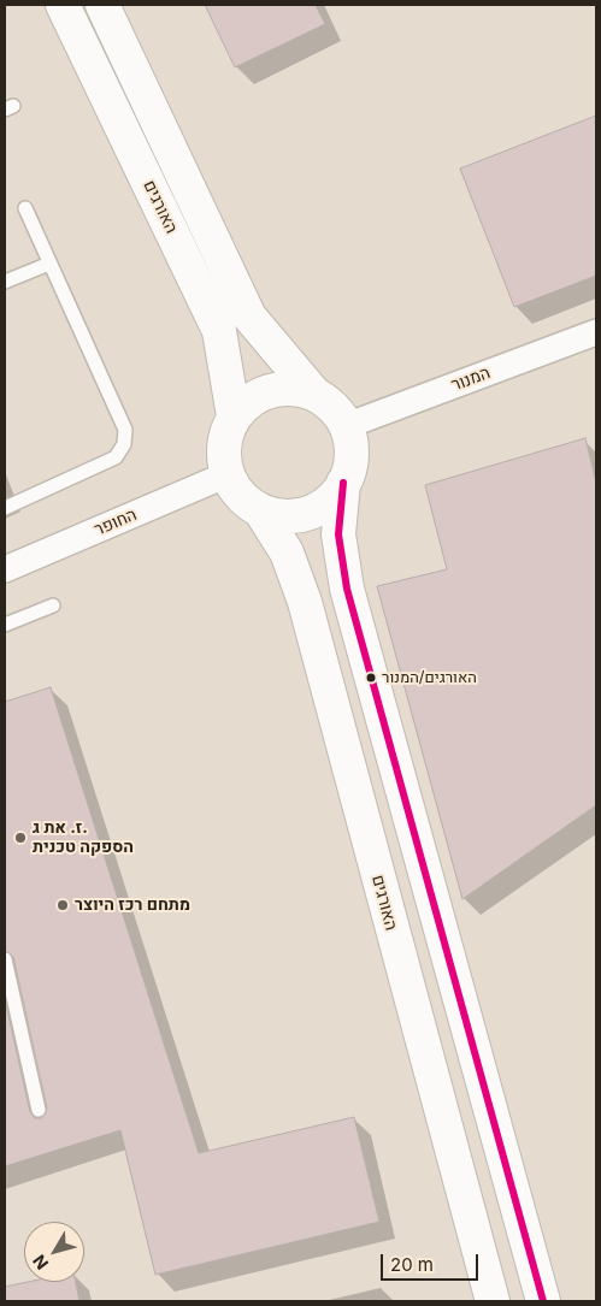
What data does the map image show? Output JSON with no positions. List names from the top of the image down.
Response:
{
  "streets": {
    "street": ["האורגים", "המנור", "החופר"]
  },
  "crossings": [
    ["האורגים", "המנור"],
    ["האורגים", "החופר"],
    ["המנור", "החופר"]
  ],
  "places": ["האורגים/המנור", "ז. את ג. הספקה טכנית", "מתחם רכז היוצר"],
  "scale_bar": "20 m",
  "north": "bottom left"
}
